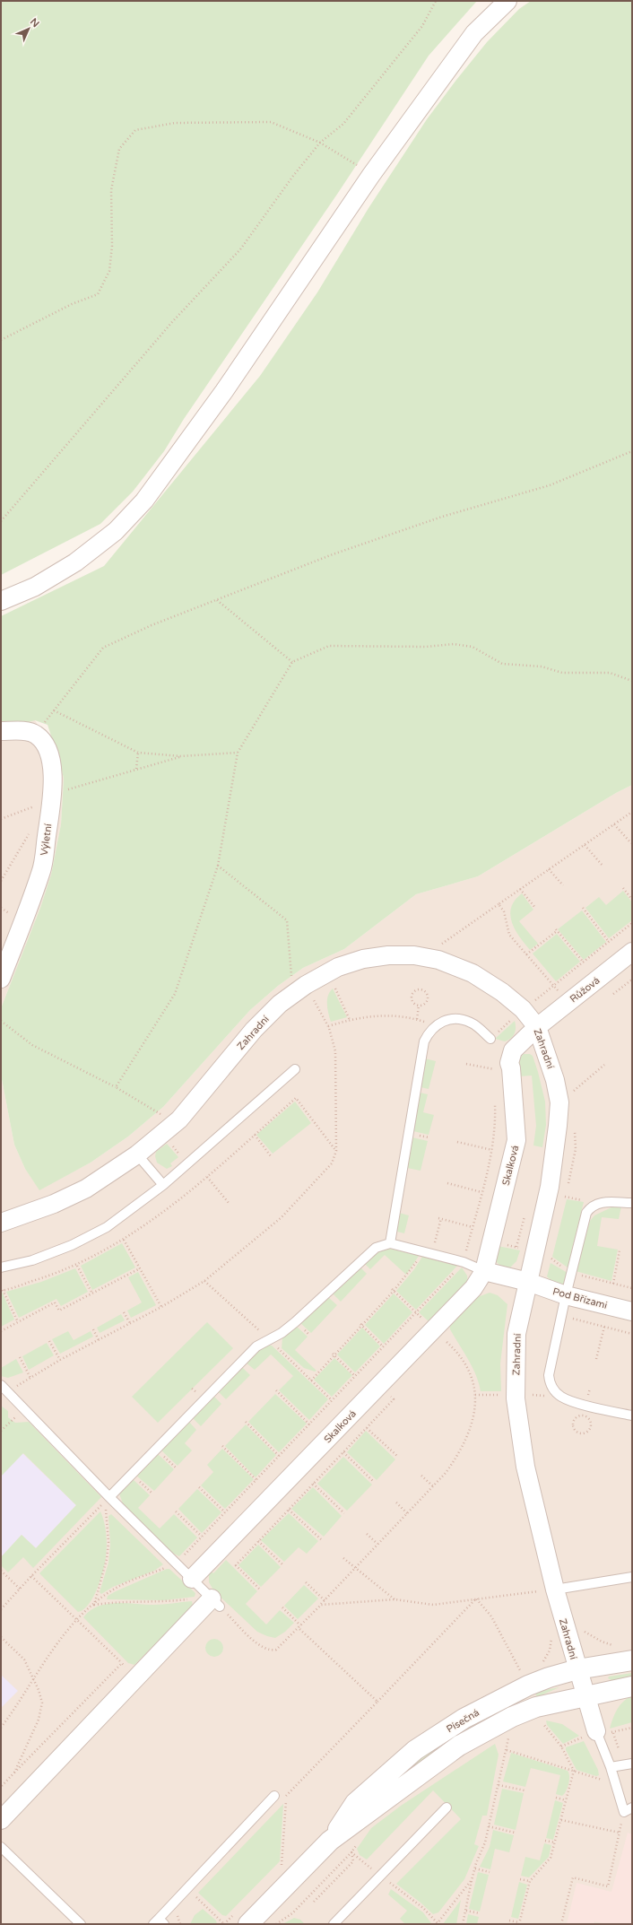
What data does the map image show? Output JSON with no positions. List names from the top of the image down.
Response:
{
  "streets": {
    "street": [
      "Výletní",
      "Růžová",
      "Zahradní",
      "Skalková",
      "Pod Břízami",
      "Písečná"
    ]
  },
  "crossings": [
    ["Růžová", "Zahradní"],
    ["Růžová", "Skalková"],
    ["Zahradní", "Skalková"],
    ["Zahradní", "Pod Břízami"],
    ["Zahradní", "Písečná"]
  ],
  "north": "top right"
}
